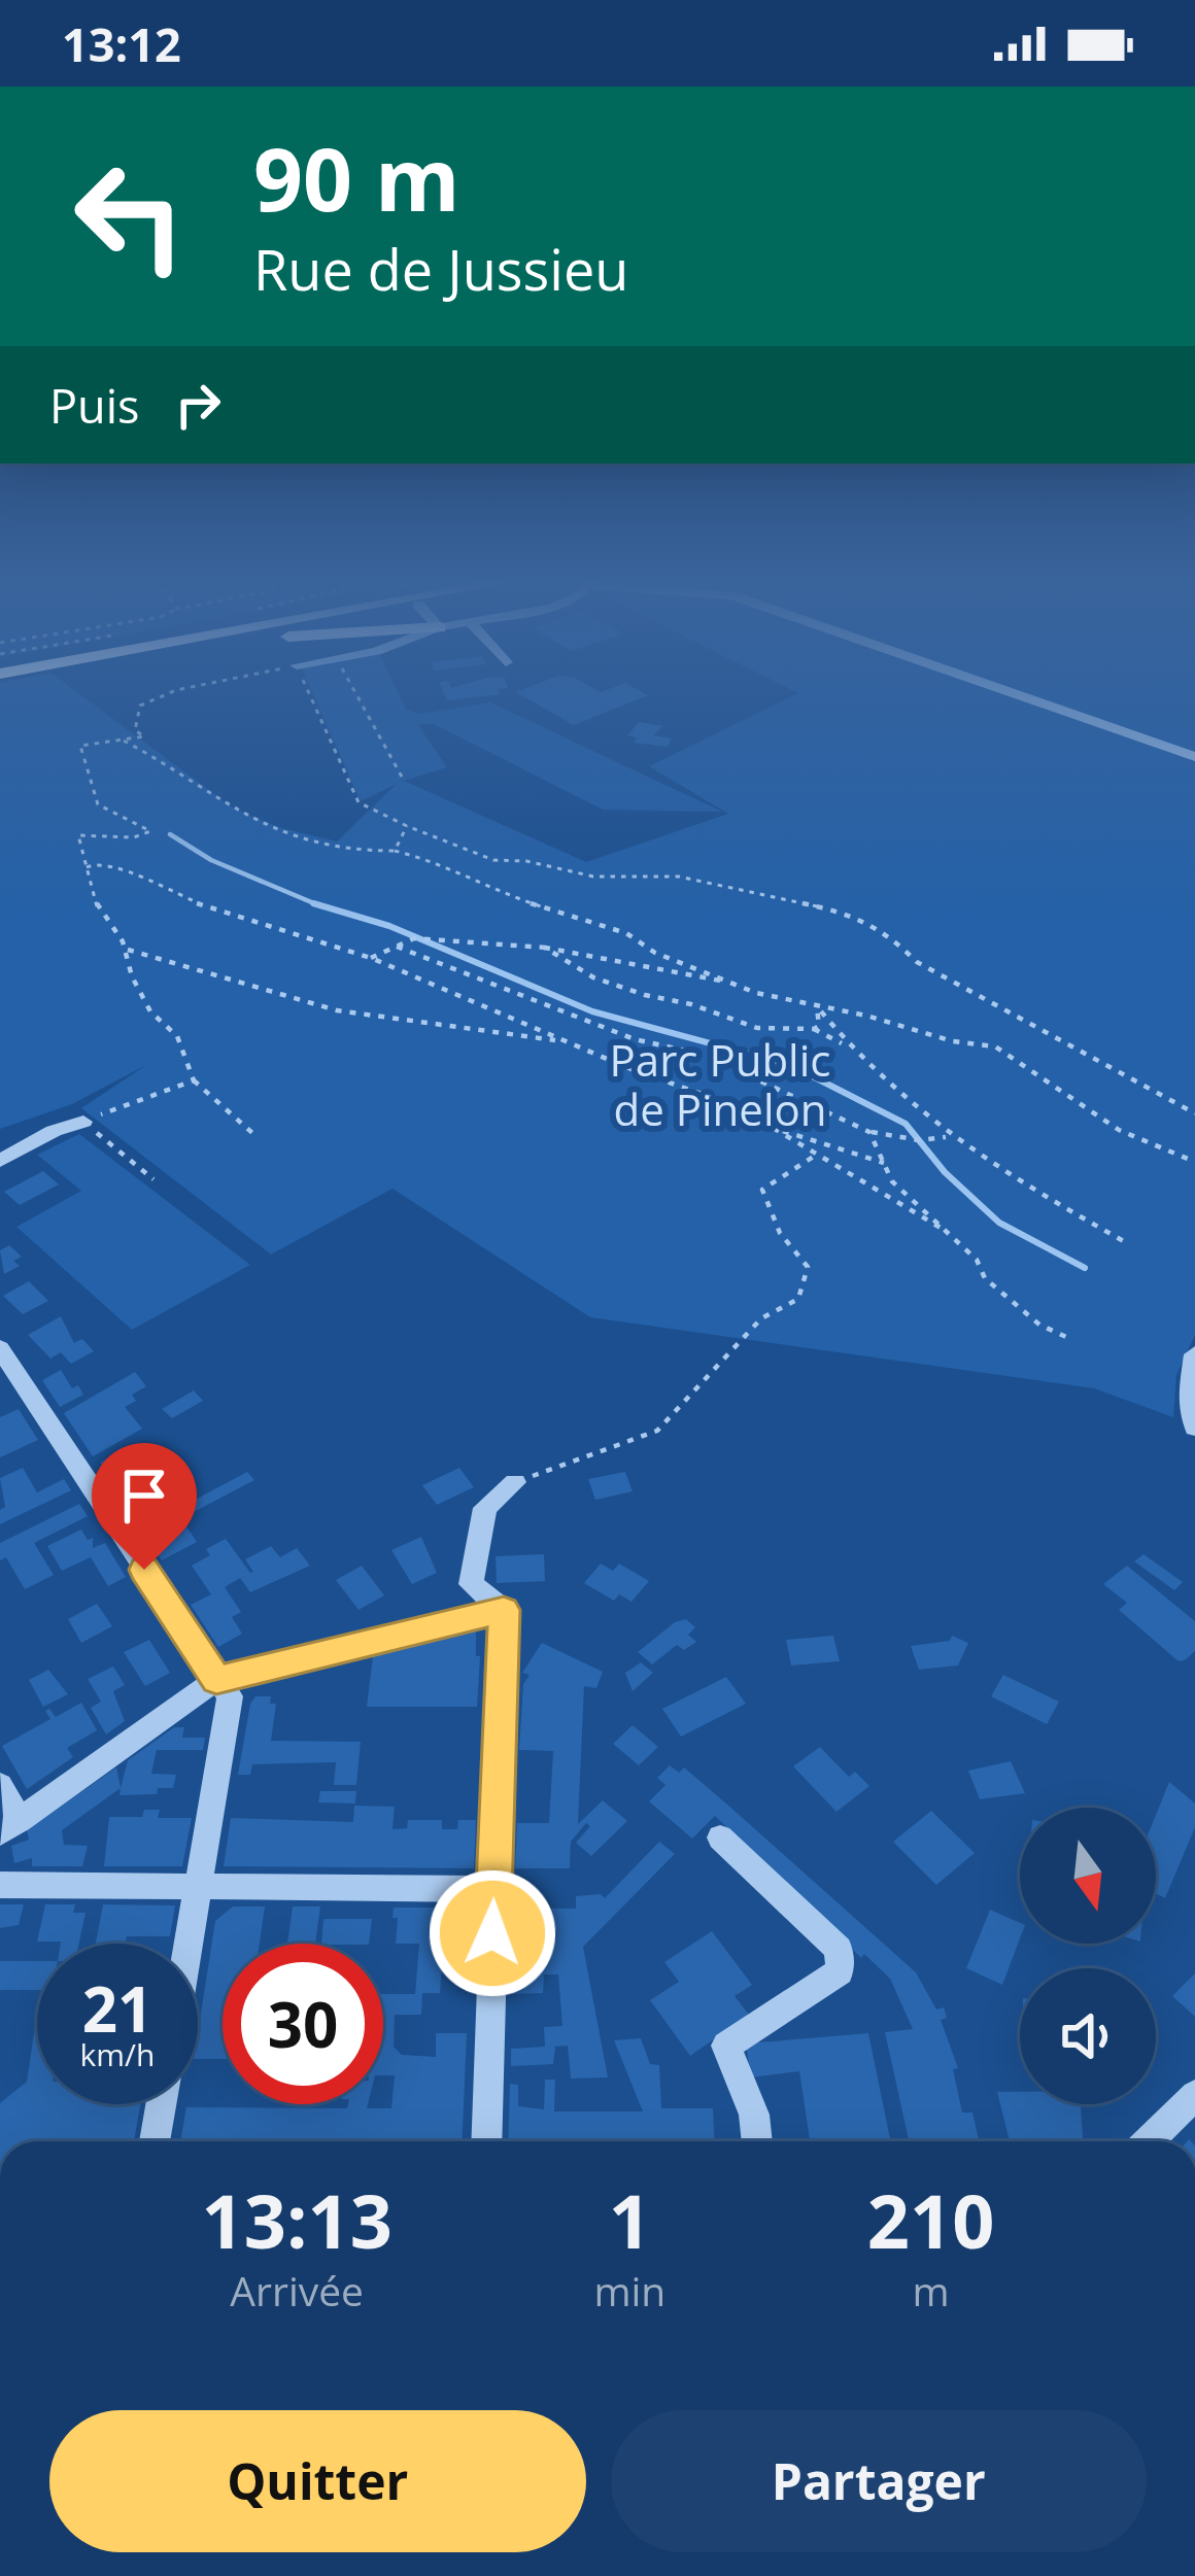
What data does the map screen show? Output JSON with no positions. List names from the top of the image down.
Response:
{
  "parks": ["Parc Public de Pinelon"],
  "north": "bottom",
  "page": {
    "status": "13:12",
    "turn": ["90 m", "Rue de Jussieu"],
    "then": "Puis",
    "speed": "21 km/h",
    "limit": "30",
    "eta": [
      "13:13",
      "Arrivée",
      "1",
      "min",
      "210",
      "m"
    ],
    "buttons": ["Quitter", "Partager"]
  }
}
